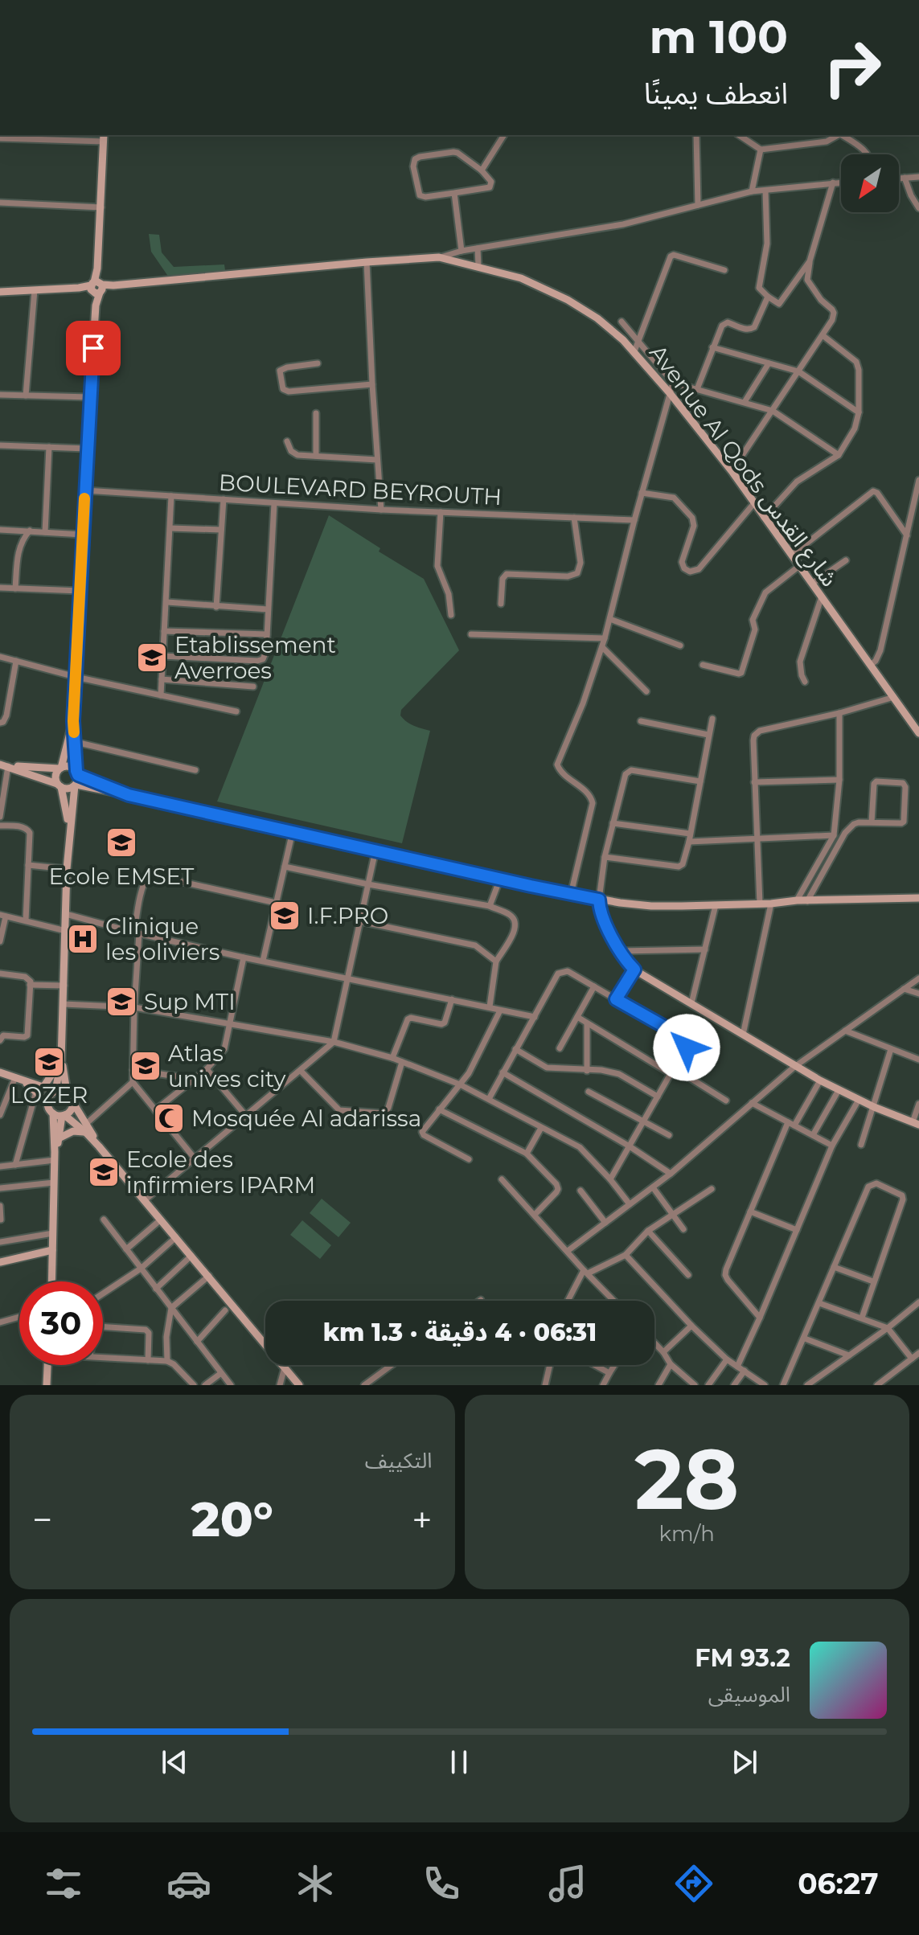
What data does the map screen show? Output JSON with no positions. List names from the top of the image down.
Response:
{
  "streets": {
    "street": ["Avenue Al Qods شارع القدس", "BOULEVARD BEYROUTH"]
  },
  "places": {
    "school or university": [
      "Etablissement Averroes",
      "Ecole EMSET",
      "I.F.PRO",
      "Sup MTI",
      "LOZER",
      "Atlas unives city",
      "Ecole des infirmiers IPARM"
    ],
    "hospital": ["Clinique les oliviers"],
    "mosque": ["Mosquée Al adarissa"]
  },
  "north": "bottom left",
  "page": {
    "turn": ["100 m", "انعطف يمينًا"],
    "limit": "30",
    "trip": "06:31 · 4 دقيقة · 1.3 km",
    "tile": [
      ["28", "km/h"],
      "التكييف"
    ],
    "heat": ["−", "20°", "+"],
    "song": ["93.2 FM", "الموسيقى"],
    "tabs": "06:27"
  }
}
